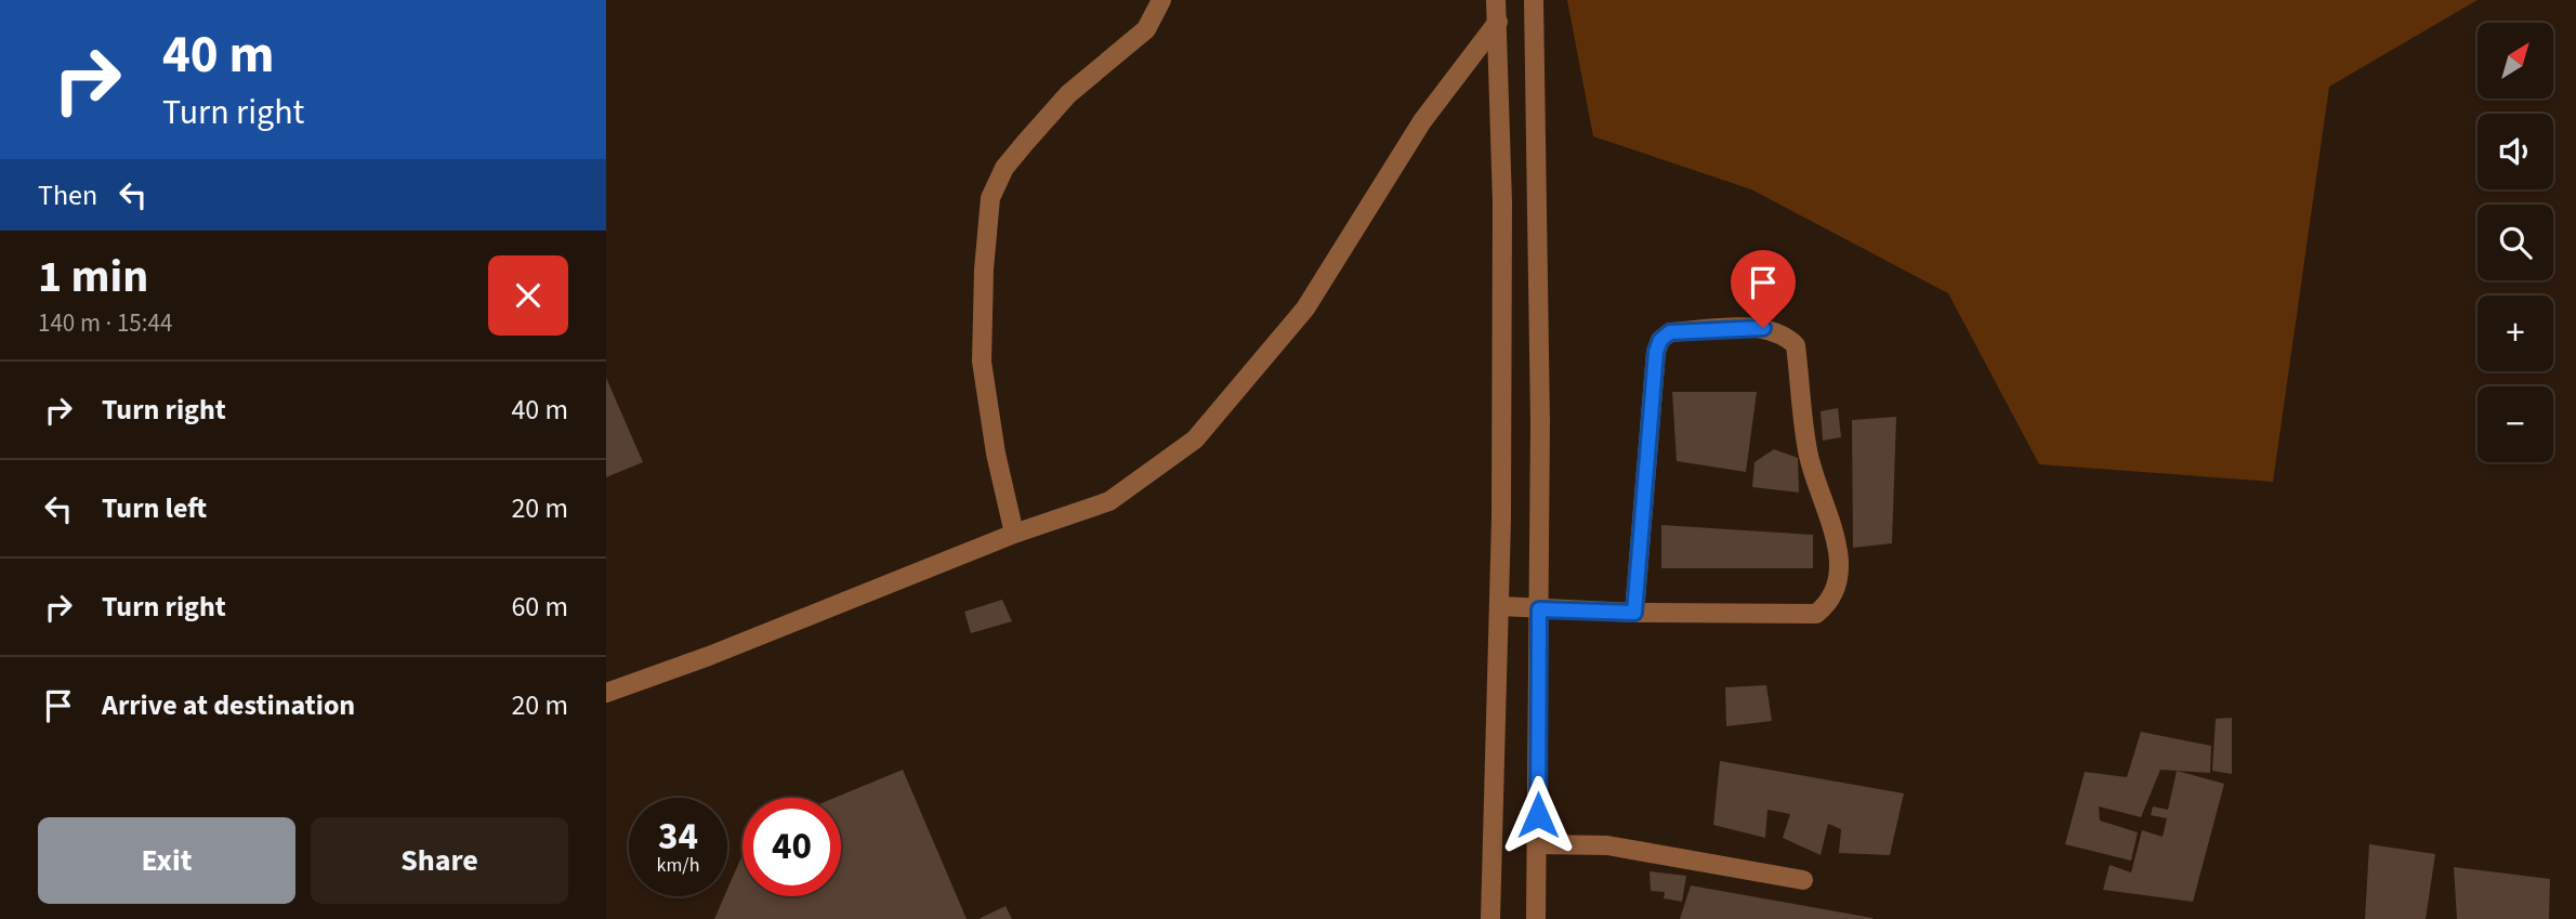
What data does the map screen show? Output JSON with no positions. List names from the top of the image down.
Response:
{
  "north": "top right",
  "page": {
    "turn": ["40 m", "Turn right"],
    "map_buttons": ["+", "−"],
    "then": "Then",
    "heading": ["1 min", "140 m · 15:44"],
    "list": [
      {
        "name": "Turn right",
        "value": "40 m"
      },
      {
        "name": "Turn left",
        "value": "20 m"
      },
      {
        "name": "Turn right",
        "value": "60 m"
      },
      {
        "name": "Arrive at destination",
        "value": "20 m"
      }
    ],
    "speed": "34 km/h",
    "limit": "40",
    "buttons": ["Exit", "Share"]
  }
}
